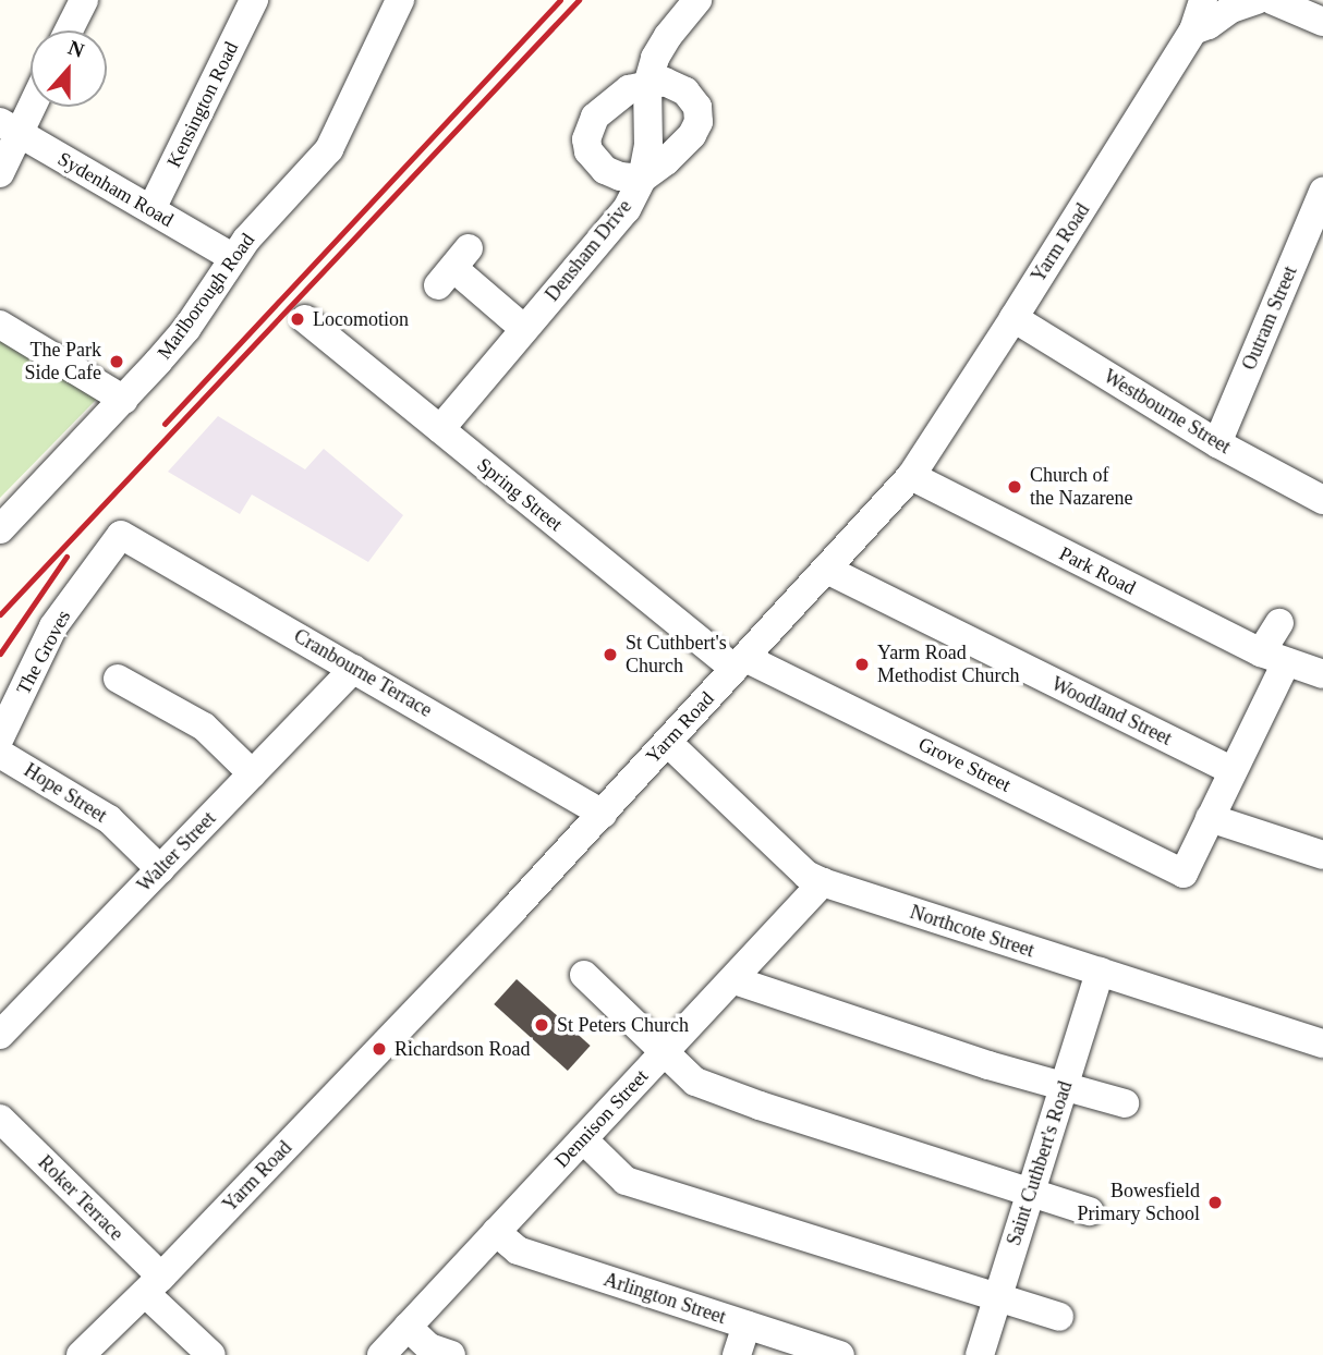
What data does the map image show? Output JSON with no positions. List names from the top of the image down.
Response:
{
  "streets": {
    "street": [
      "Kensington Road",
      "Sydenham Road",
      "Yarm Road",
      "Densham Drive",
      "Marlborough Road",
      "Outram Street",
      "Westbourne Street",
      "Spring Street",
      "Park Road",
      "The Groves",
      "Cranbourne Terrace",
      "Woodland Street",
      "Grove Street",
      "Hope Street",
      "Walter Street",
      "Northcote Street",
      "Dennison Street",
      "Saint Cuthbert's Road",
      "Roker Terrace",
      "Arlington Street"
    ]
  },
  "crossings": [
    ["Kensington Road", "Sydenham Road"],
    ["Sydenham Road", "Marlborough Road"],
    ["Yarm Road", "Westbourne Street"],
    ["Yarm Road", "Spring Street"],
    ["Yarm Road", "Park Road"],
    ["Yarm Road", "Cranbourne Terrace"],
    ["Yarm Road", "Woodland Street"],
    ["Yarm Road", "Grove Street"],
    ["Yarm Road", "Northcote Street"],
    ["Yarm Road", "Roker Terrace"],
    ["Densham Drive", "Spring Street"],
    ["Outram Street", "Westbourne Street"],
    ["Spring Street", "Grove Street"],
    ["The Groves", "Cranbourne Terrace"],
    ["Cranbourne Terrace", "Walter Street"],
    ["Hope Street", "Walter Street"],
    ["Northcote Street", "Dennison Street"],
    ["Northcote Street", "Saint Cuthbert's Road"],
    ["Dennison Street", "Arlington Street"]
  ],
  "places": [
    "Locomotion",
    "The Park Side Cafe",
    "Church of the Nazarene",
    "St Cuthbert's Church",
    "Yarm Road Methodist Church",
    "St Peters Church",
    "Richardson Road",
    "Bowesfield Primary School"
  ],
  "north": "top"
}
